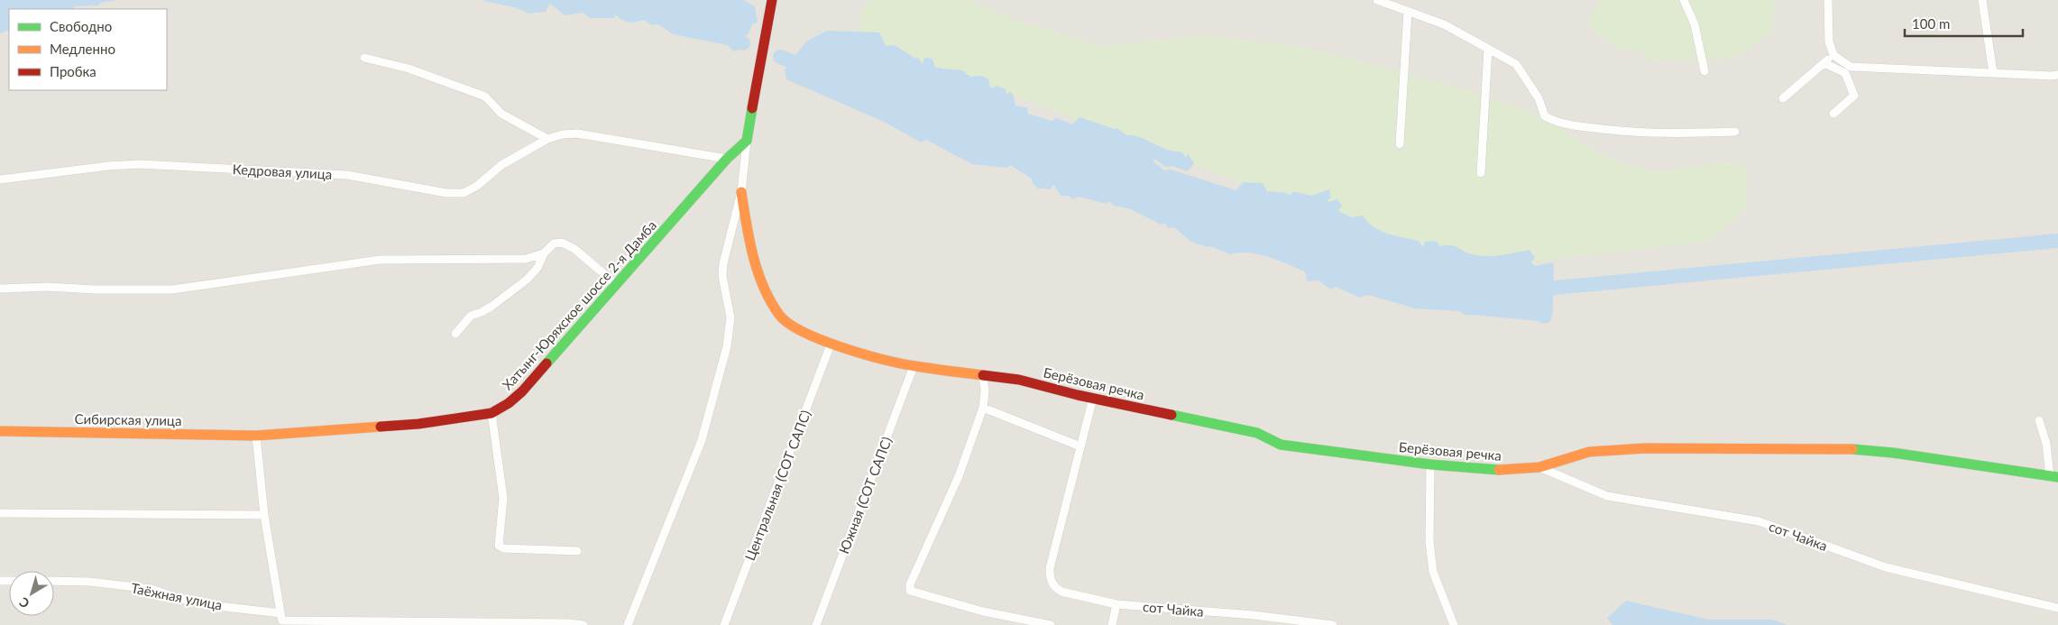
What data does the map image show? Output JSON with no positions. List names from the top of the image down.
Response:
{
  "streets": {
    "street": [
      "Кедровая улица",
      "Хатынг-Юряхское шоссе 2-я Дамба",
      "Берёзовая речка",
      "Сибирская улица",
      "Центральная (СОТ САПС)",
      "Южная (СОТ САПС)",
      "сот Чайка",
      "Таёжная улица"
    ]
  },
  "crossings": [
    ["Кедровая улица", "Хатынг-Юряхское шоссе 2-я Дамба"],
    ["Хатынг-Юряхское шоссе 2-я Дамба", "Сибирская улица"],
    ["Берёзовая речка", "Центральная (СОТ САПС)"],
    ["Берёзовая речка", "Южная (СОТ САПС)"],
    ["Берёзовая речка", "сот Чайка"]
  ],
  "legend": ["Свободно", "Медленно", "Пробка"],
  "scale_bar": "100 m",
  "north": "bottom left"
}
